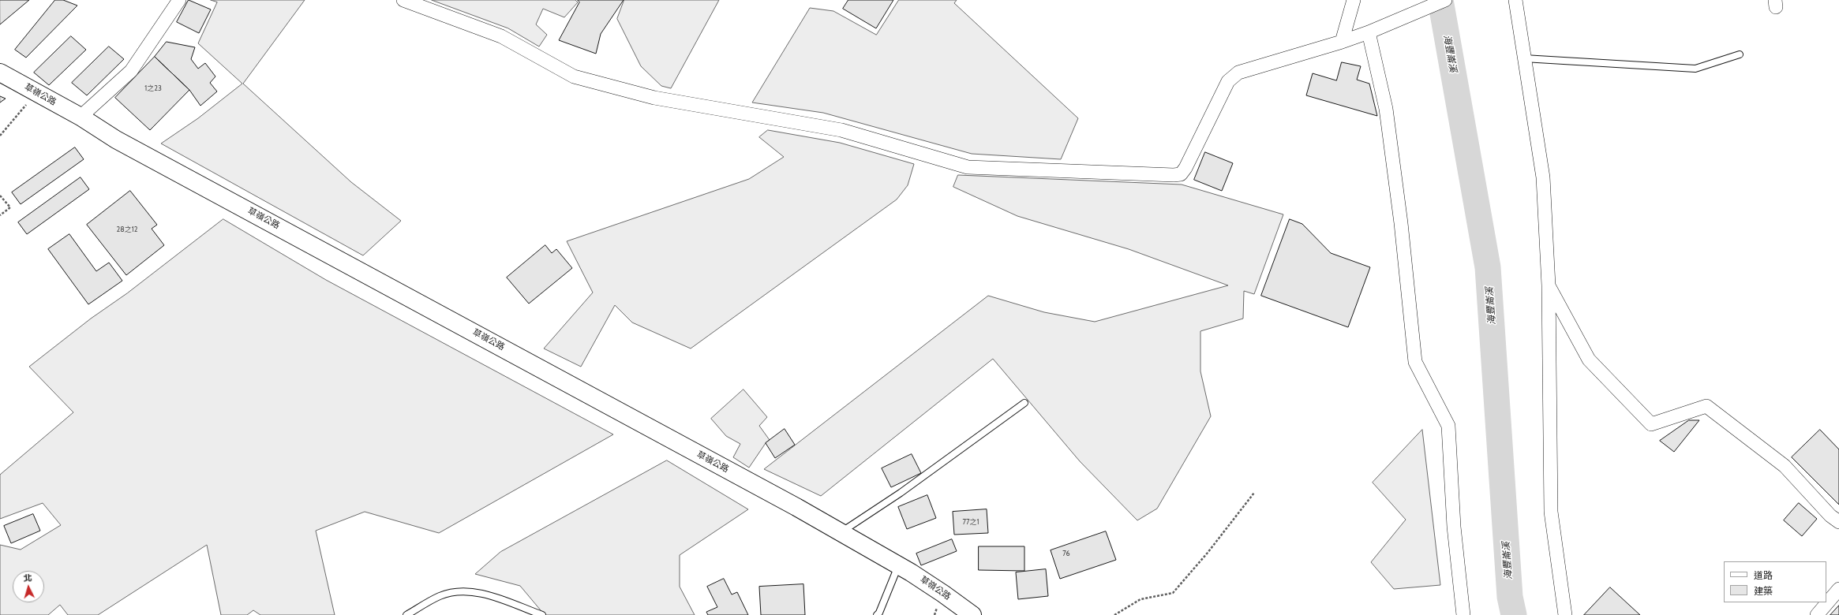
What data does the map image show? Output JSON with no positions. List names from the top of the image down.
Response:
{
  "streets": {
    "main road": ["草嶺公路"]
  },
  "water": ["海豐崙溪"],
  "house_numbers": [
    "1之23",
    "28之12",
    "77之1",
    "76"
  ],
  "legend": ["道路", "建築"],
  "north": "top"
}
